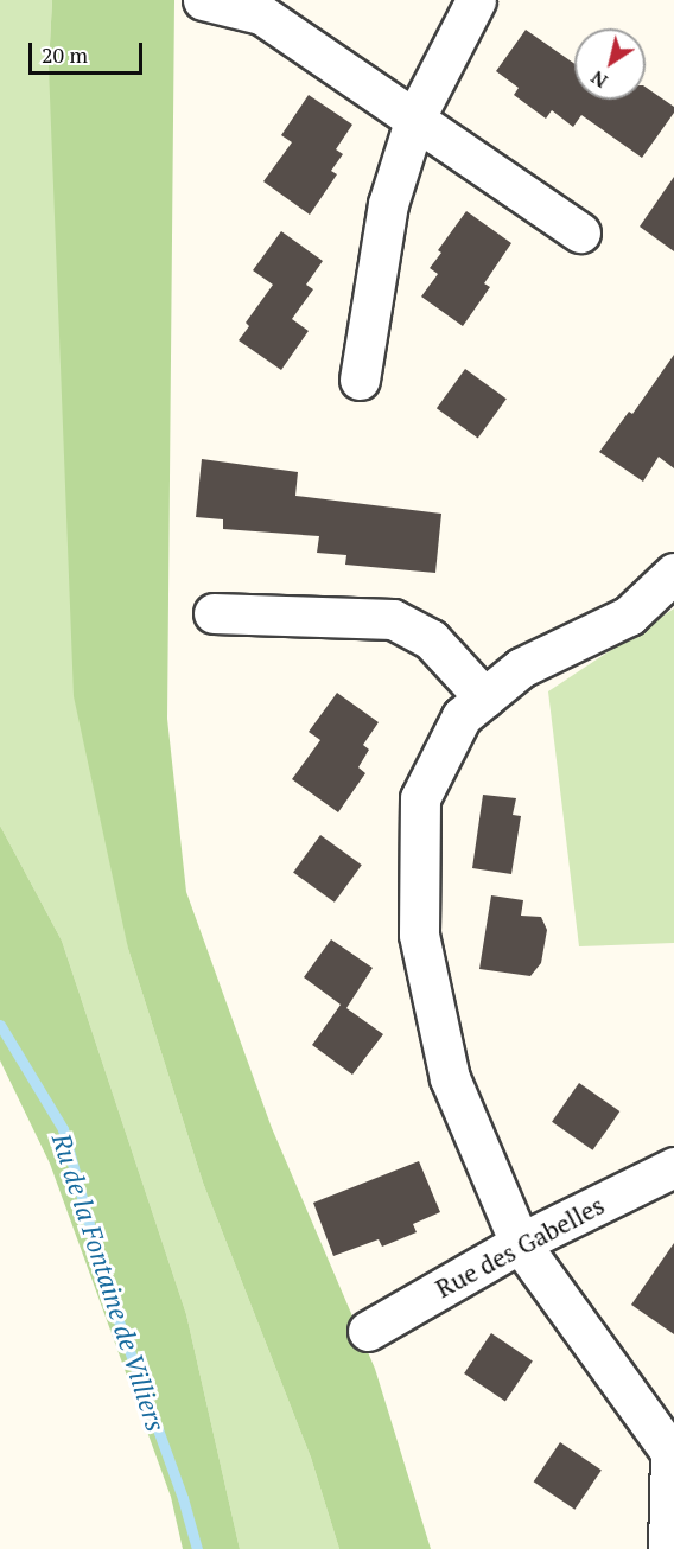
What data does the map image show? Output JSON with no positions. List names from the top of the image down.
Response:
{
  "streets": {
    "street": ["Rue des Gabelles"]
  },
  "water": ["Ru de la Fontaine de Villiers"],
  "scale_bar": "20 m",
  "north": "bottom left"
}
